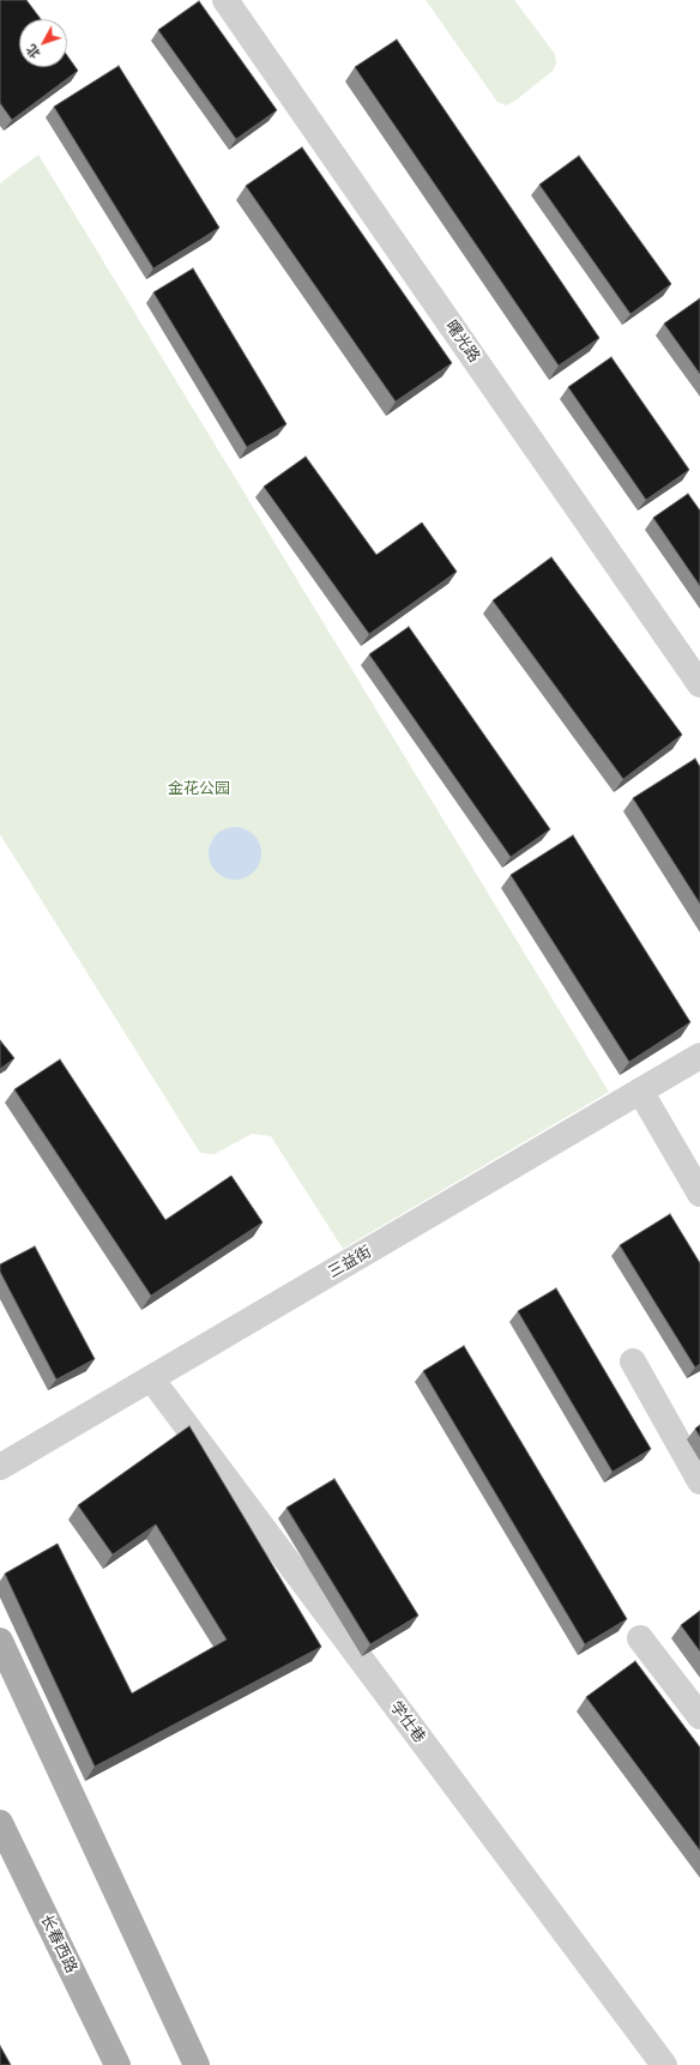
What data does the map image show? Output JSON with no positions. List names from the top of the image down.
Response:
{
  "streets": {
    "main road": ["长春西路"],
    "street": ["曙光路", "三益街", "学仕巷"]
  },
  "crossings": [
    ["三益街", "学仕巷"]
  ],
  "parks": ["金花公园"],
  "north": "bottom left"
}
